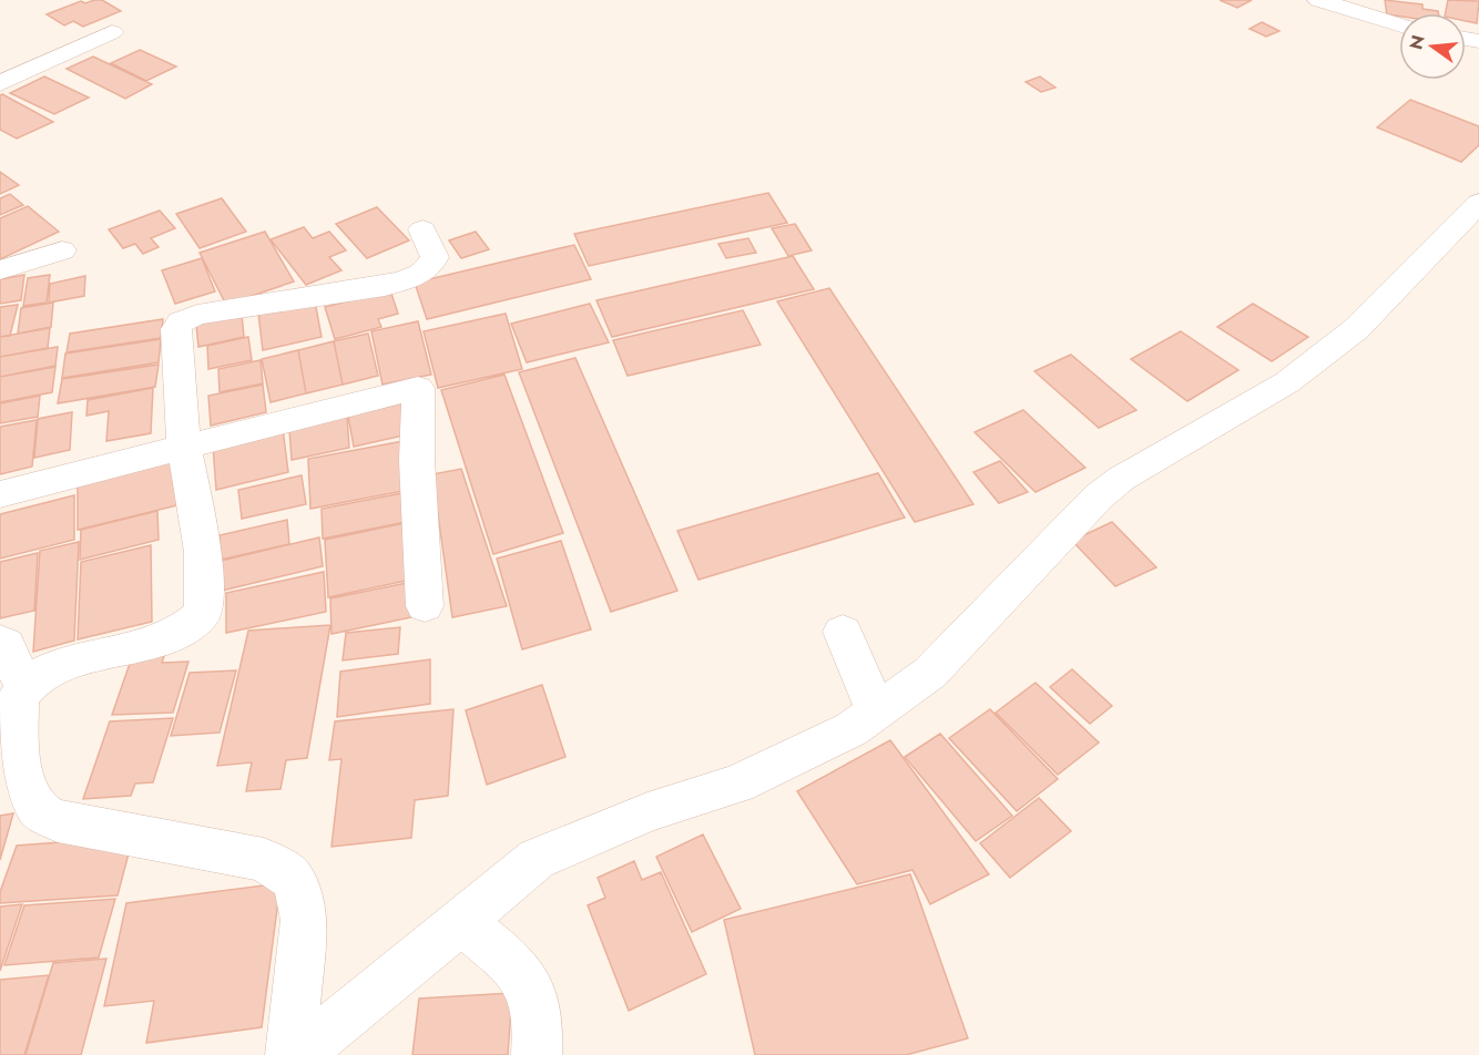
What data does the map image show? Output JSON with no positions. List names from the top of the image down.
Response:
{
  "north": "left"
}
